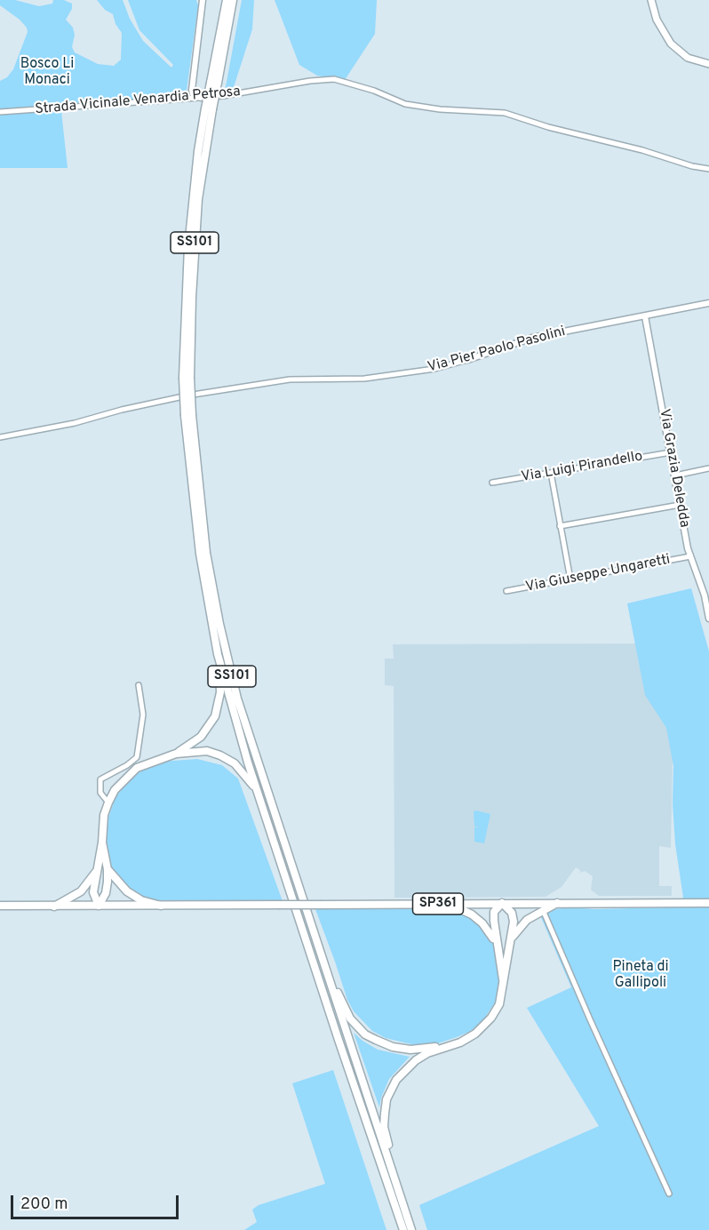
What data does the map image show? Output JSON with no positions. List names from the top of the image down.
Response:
{
  "streets": {
    "main road": ["SS101", "SP361"],
    "street": [
      "Strada Vicinale Venardia Petrosa",
      "Via Pier Paolo Pasolini",
      "Via Luigi Pirandello",
      "Via Grazia Deledda",
      "Via Giuseppe Ungaretti"
    ]
  },
  "crossings": [
    ["Via Pier Paolo Pasolini", "Via Grazia Deledda"],
    ["Via Luigi Pirandello", "Via Grazia Deledda"],
    ["Via Grazia Deledda", "Via Giuseppe Ungaretti"]
  ],
  "parks": ["Bosco Li Monaci", "Pineta di Gallipoli"],
  "scale_bar": "200 m"
}
